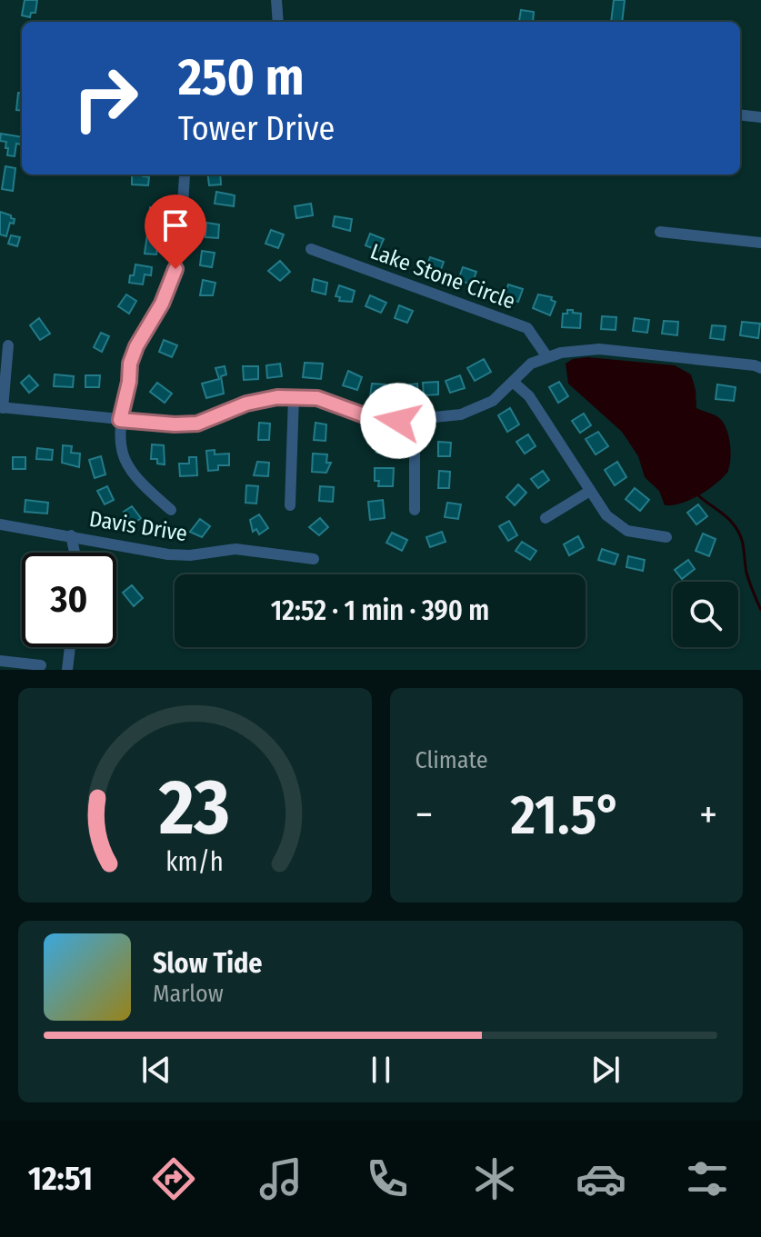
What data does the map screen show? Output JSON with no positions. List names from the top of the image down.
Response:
{
  "streets": {
    "street": ["Lake Stone Circle", "Davis Drive"]
  },
  "page": {
    "turn": ["250 m", "Tower Drive"],
    "limit": "30",
    "trip": "12:52 · 1 min · 390 m",
    "tile": "Climate",
    "heat": ["−", "21.5°", "+"],
    "song": ["Slow Tide", "Marlow"],
    "tabs": "12:51",
    "gauge": ["23", "km/h"]
  }
}
